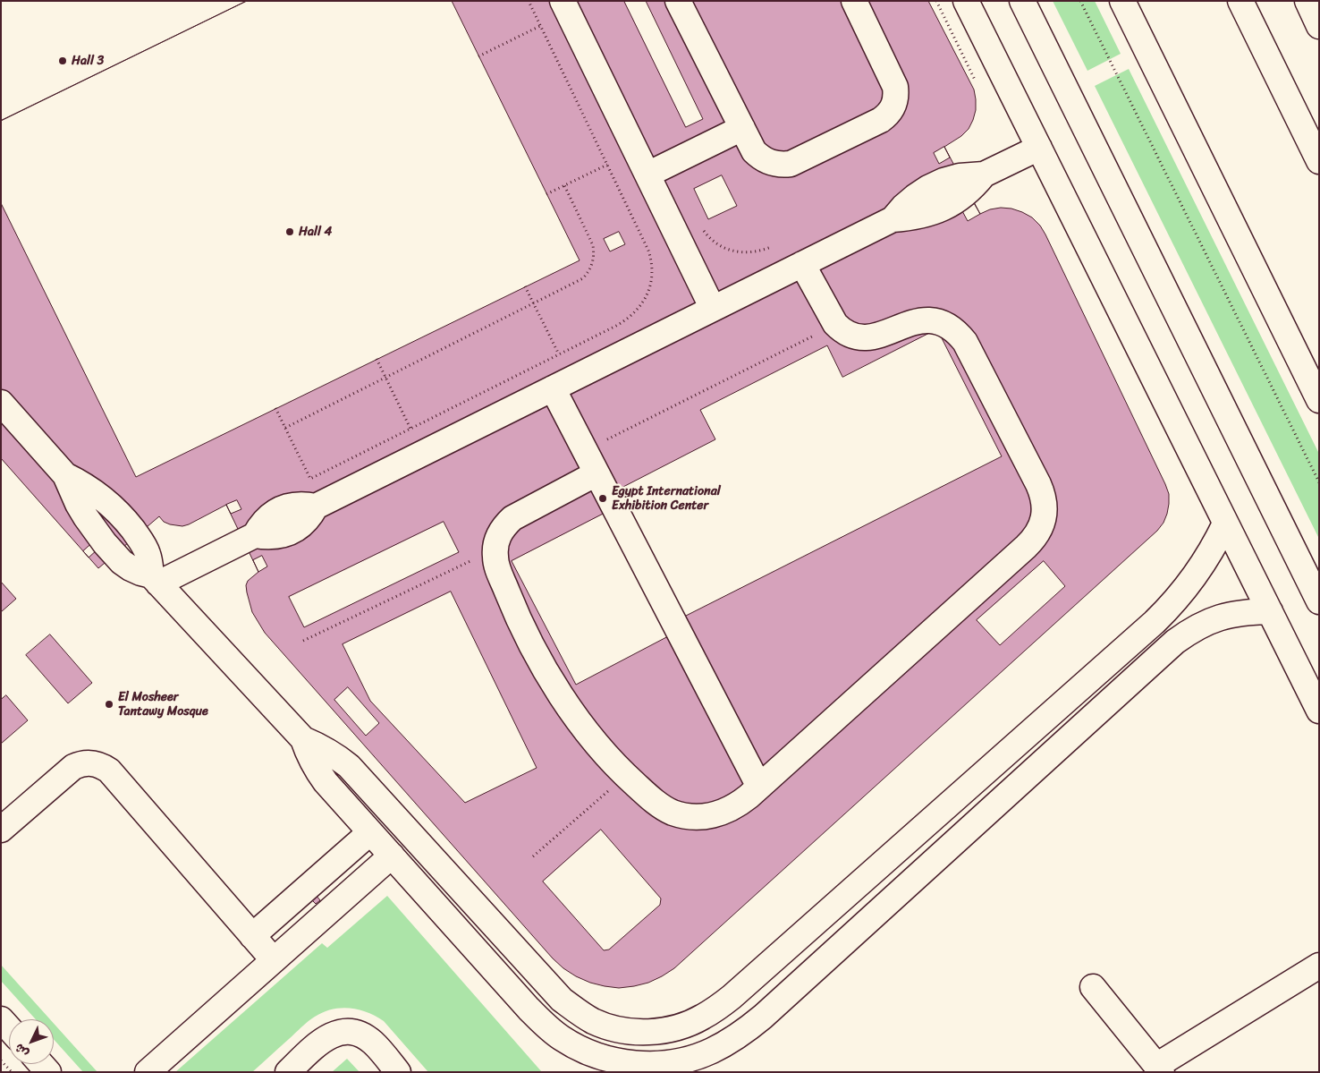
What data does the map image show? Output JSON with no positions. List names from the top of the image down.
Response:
{
  "places": [
    "Hall 3",
    "Hall 4",
    "Egypt International Exhibition Center",
    "El Mosheer Tantawy Mosque"
  ],
  "north": "bottom left"
}
